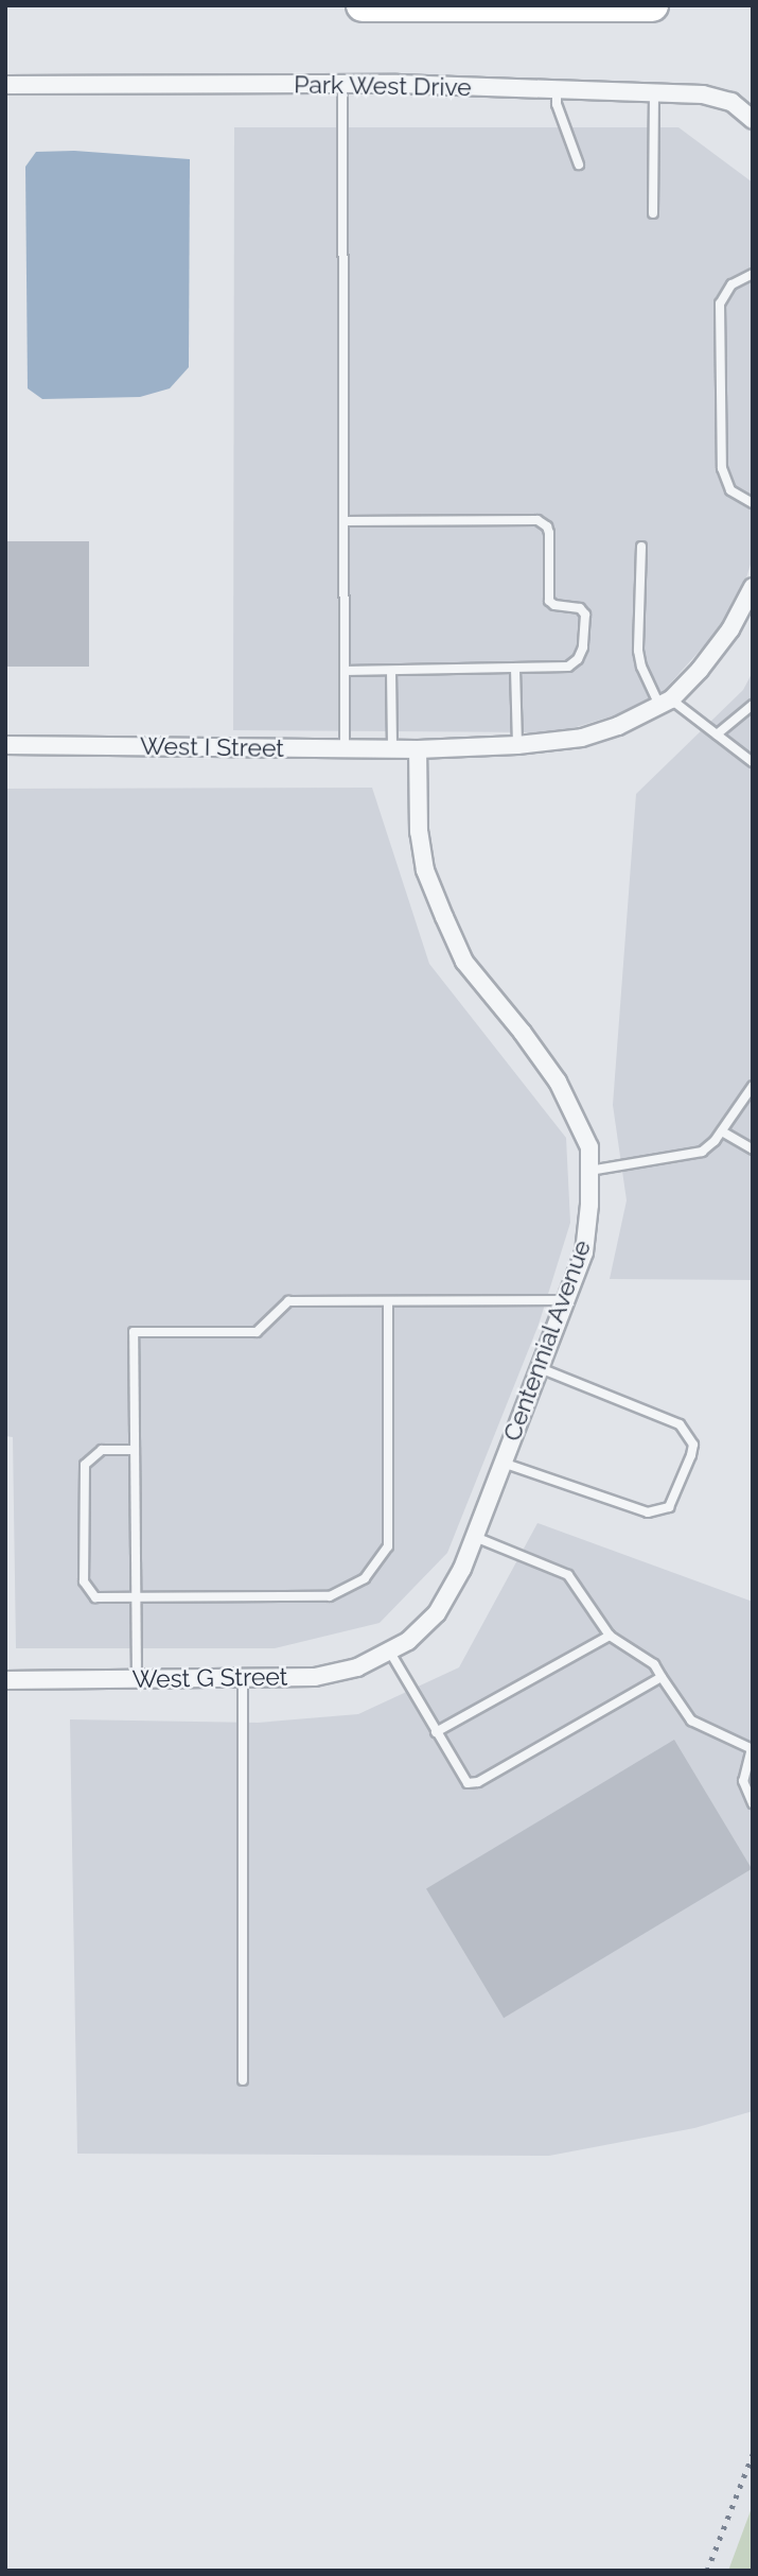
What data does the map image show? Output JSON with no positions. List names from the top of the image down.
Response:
{
  "streets": {
    "street": [
      "Park West Drive",
      "West I Street",
      "Centennial Avenue",
      "West G Street"
    ]
  },
  "crossings": [
    ["West I Street", "Centennial Avenue"],
    ["Centennial Avenue", "West G Street"]
  ]
}
